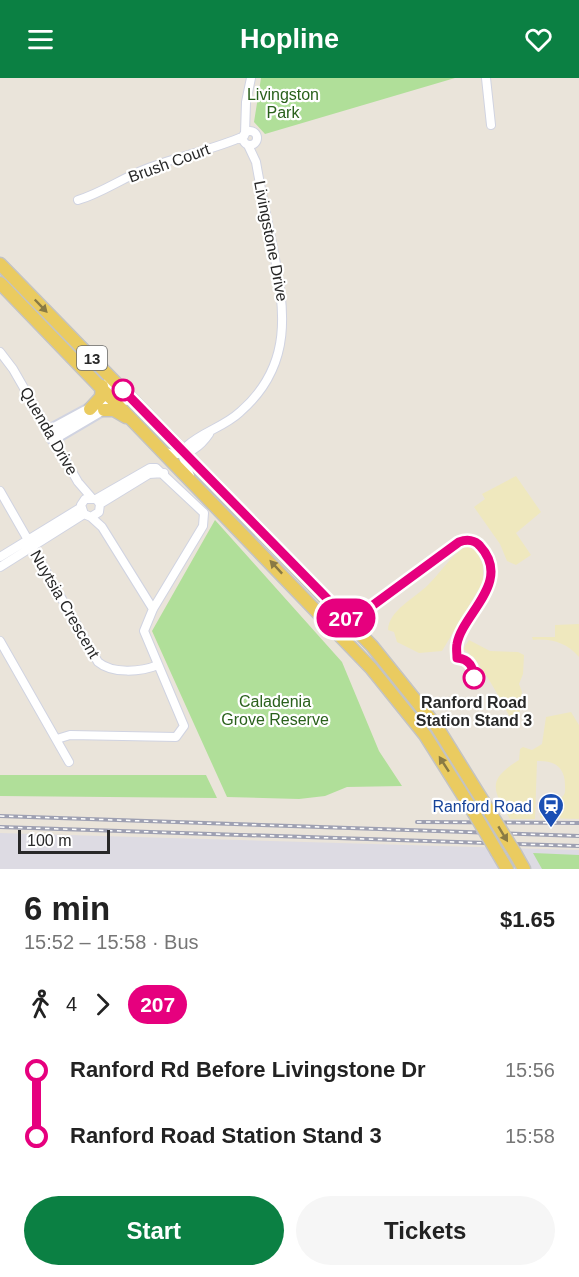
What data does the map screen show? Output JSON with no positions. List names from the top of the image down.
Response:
{
  "streets": {
    "main road": ["13"],
    "street": [
      "Brush Court",
      "Livingstone Drive",
      "Quenda Drive",
      "Nuytsia Crescent"
    ]
  },
  "crossings": [
    ["Brush Court", "Livingstone Drive"],
    ["Livingstone Drive", "13"]
  ],
  "parks": ["Livingston Park", "Caladenia Grove Reserve"],
  "places": {
    "other": ["Ranford Road Station Stand 3"],
    "station": ["Ranford Road"]
  },
  "lines": ["bus line 207"],
  "scale_bar": "100 m",
  "page": {
    "header": "Hopline",
    "on_map": "207",
    "scale": "100 m",
    "heading": ["6 min", "15:52 – 15:58 · Bus", "$1.65"],
    "legs": ["4", "207"],
    "list": [
      {
        "name": "Ranford Rd Before Livingstone Dr",
        "value": "15:56"
      },
      {
        "name": "Ranford Road Station Stand 3",
        "value": "15:58"
      }
    ],
    "buttons": ["Start", "Tickets"]
  }
}
